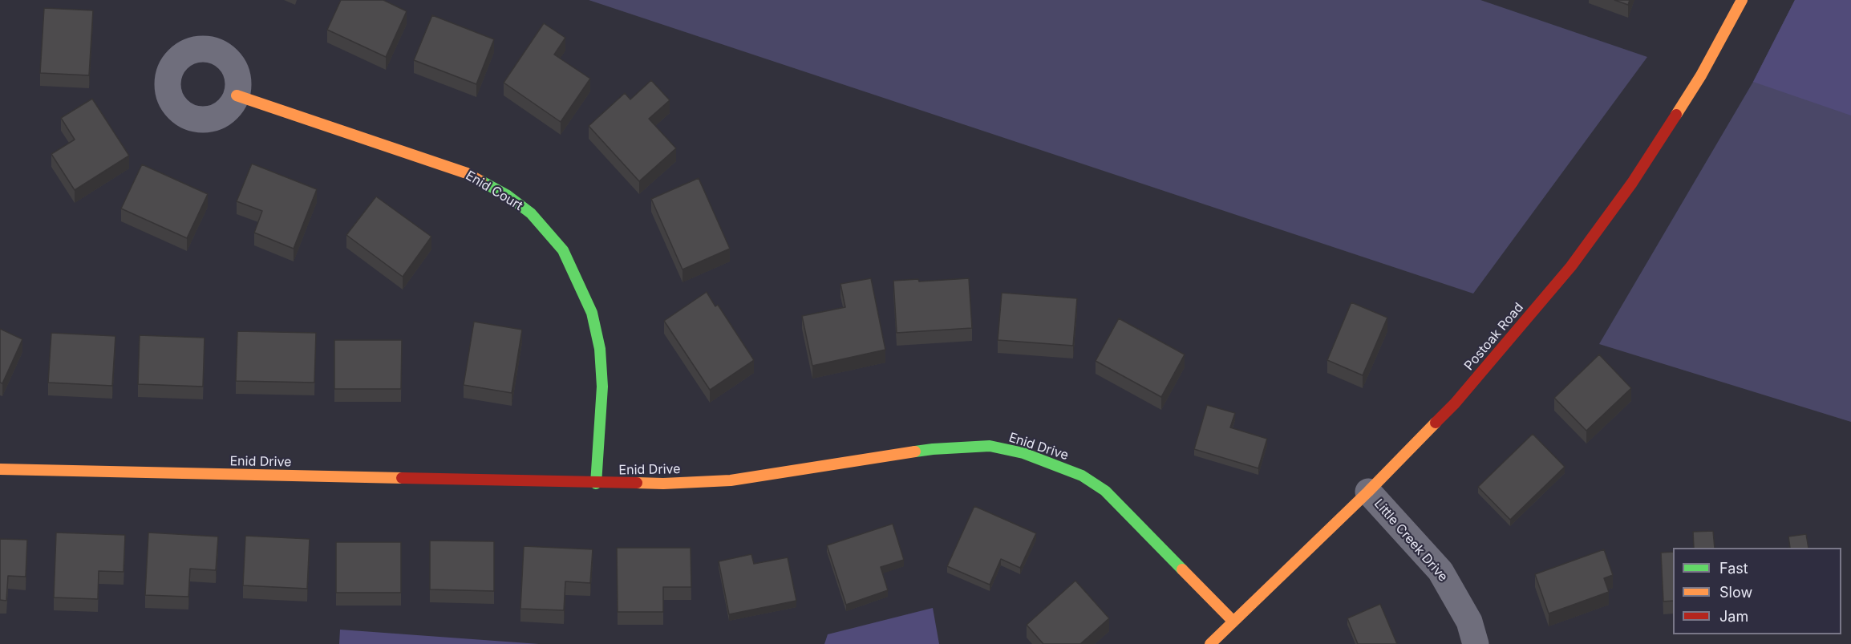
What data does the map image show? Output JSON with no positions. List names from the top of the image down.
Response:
{
  "streets": {
    "street": [
      "Enid Court",
      "Postoak Road",
      "Enid Drive",
      "Little Creek Drive"
    ]
  },
  "crossings": [
    ["Enid Court", "Enid Drive"],
    ["Postoak Road", "Enid Drive"],
    ["Postoak Road", "Little Creek Drive"]
  ],
  "legend": ["Fast", "Slow", "Jam"]
}
